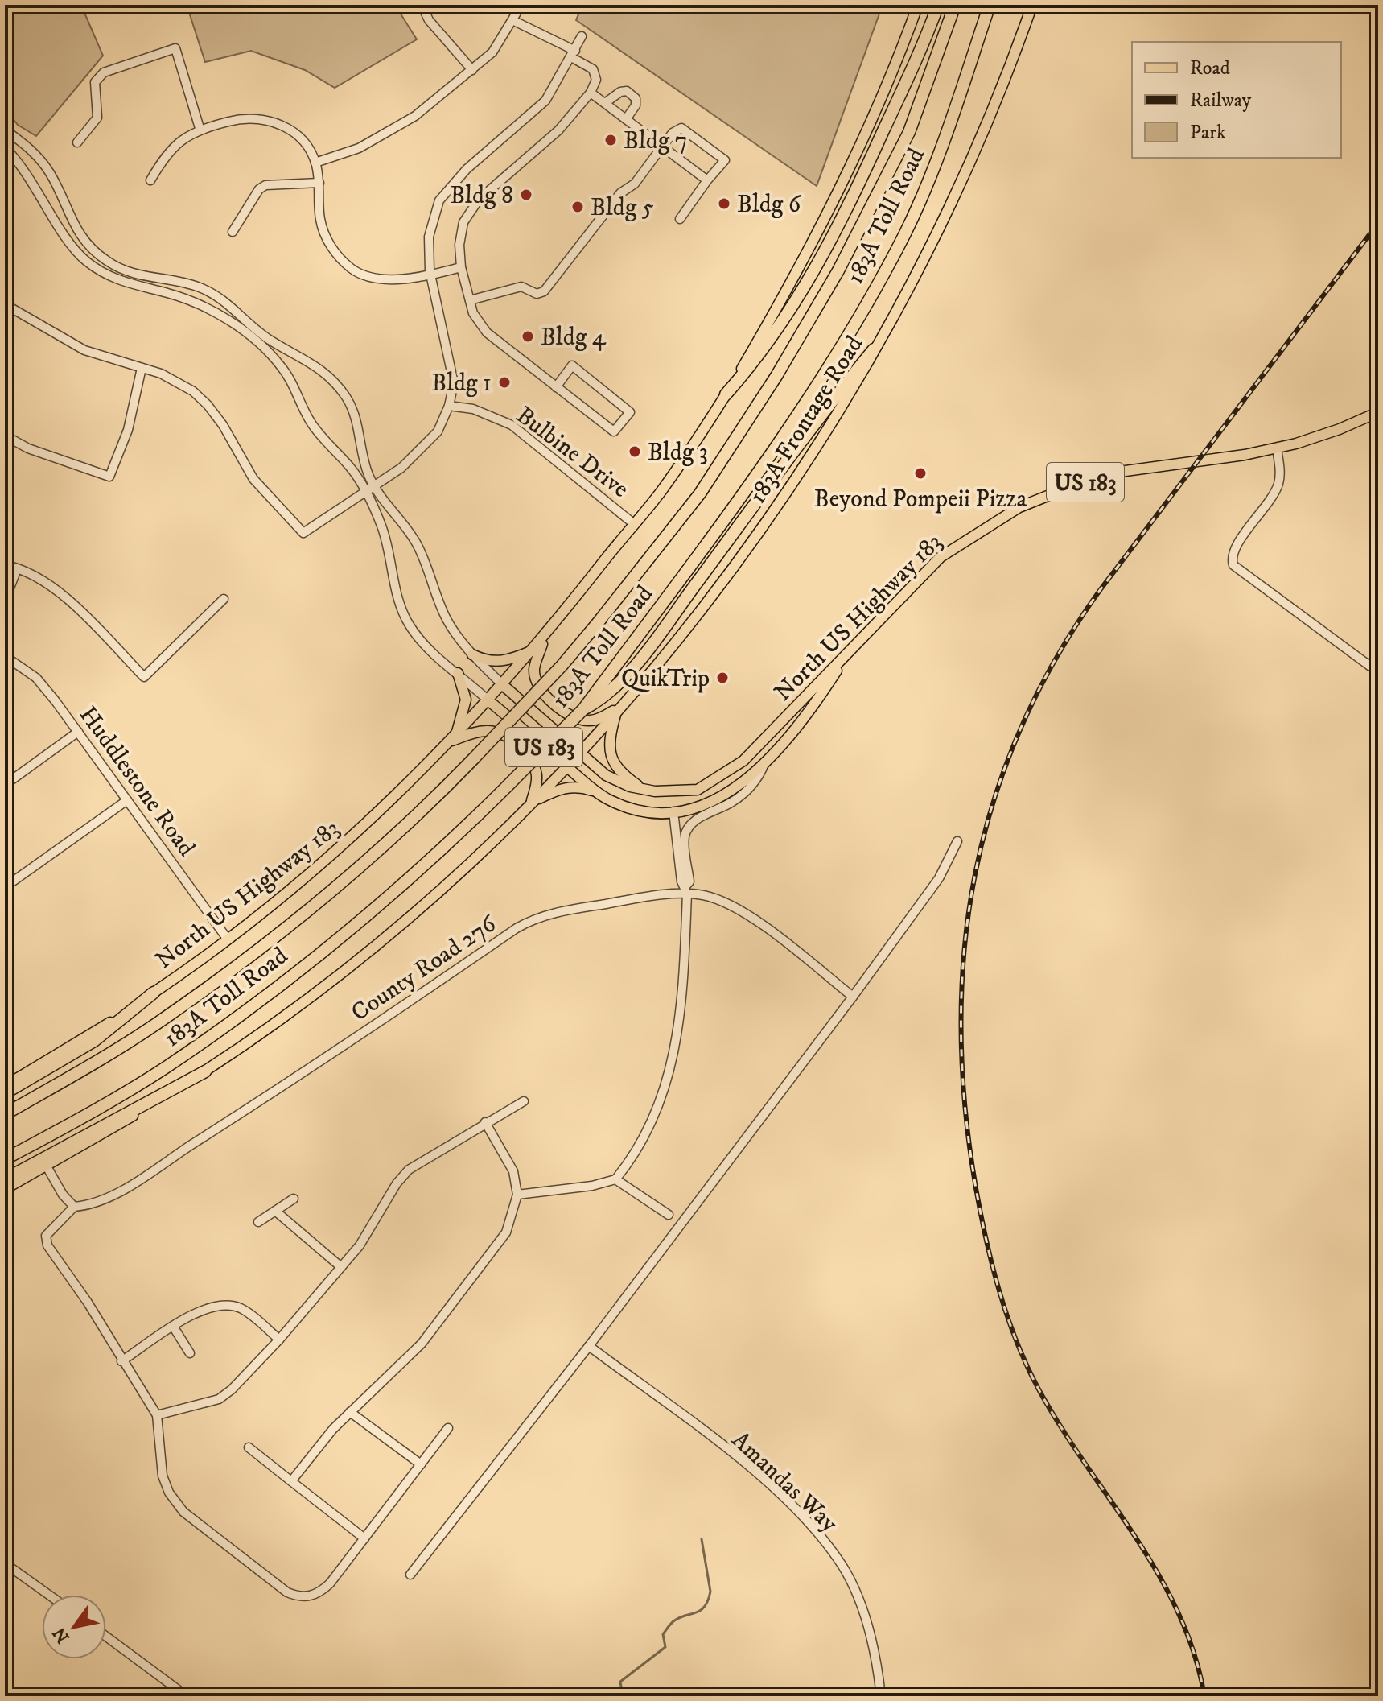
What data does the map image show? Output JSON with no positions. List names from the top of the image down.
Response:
{
  "streets": {
    "highway": ["183A Toll Road"],
    "main road": ["183A Frontage Road", "US 183", "North US Highway 183"],
    "street": [
      "Bulbine Drive",
      "Huddlestone Road",
      "County Road 276",
      "Amandas Way"
    ]
  },
  "crossings": [
    ["183A Frontage Road", "US 183"],
    ["183A Frontage Road", "North US Highway 183"],
    ["US 183", "North US Highway 183"],
    ["North US Highway 183", "Huddlestone Road"]
  ],
  "places": [
    "Bldg 7",
    "Bldg 8",
    "Bldg 6",
    "Bldg 5",
    "Bldg 4",
    "Bldg 1",
    "Bldg 3",
    "Beyond Pompeii Pizza",
    "QuikTrip"
  ],
  "legend": ["Road", "Railway", "Park"],
  "north": "bottom left"
}
